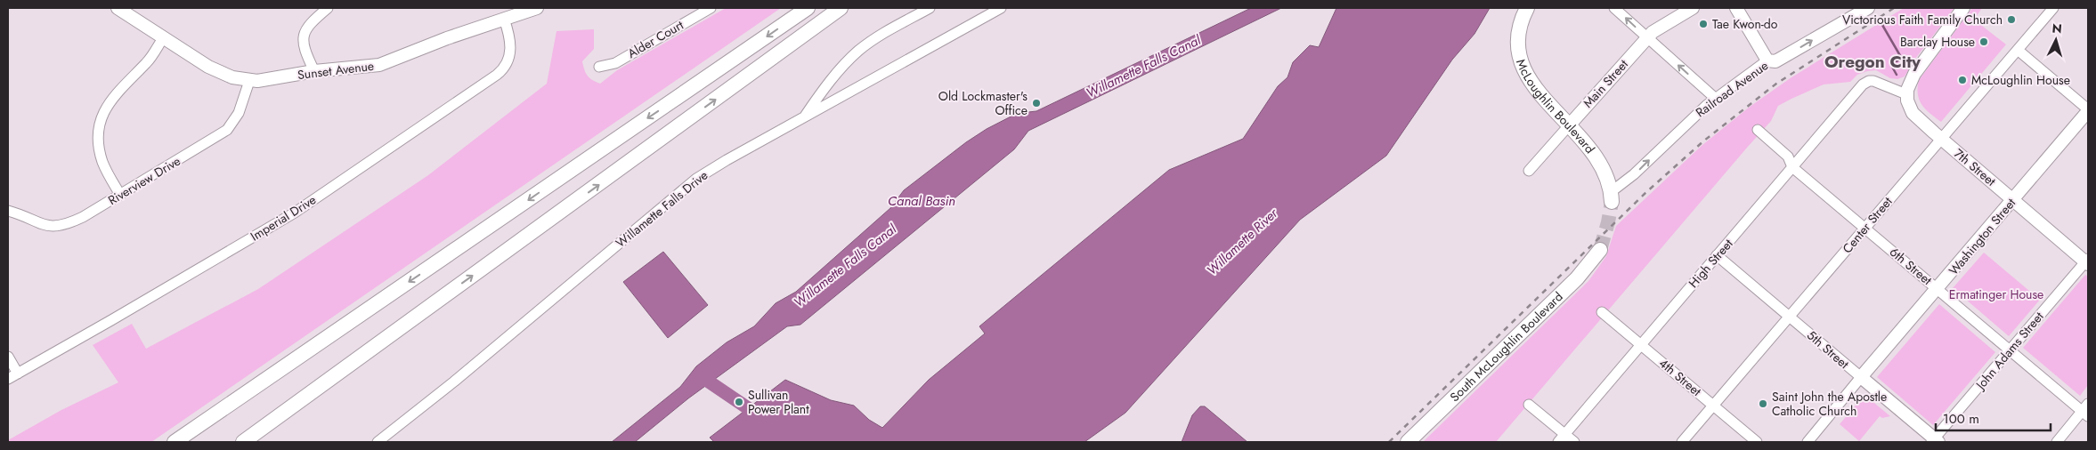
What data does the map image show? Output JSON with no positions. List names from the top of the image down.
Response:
{
  "streets": {
    "highway": ["McLoughlin Boulevard", "South McLoughlin Boulevard"],
    "main road": [
      "Sunset Avenue",
      "Main Street",
      "Railroad Avenue",
      "7th Street",
      "Washington Street",
      "5th Street"
    ],
    "street": [
      "Alder Court",
      "Riverview Drive",
      "Willamette Falls Drive",
      "Imperial Drive",
      "Center Street",
      "High Street",
      "6th Street",
      "John Adams Street",
      "4th Street"
    ]
  },
  "crossings": [
    ["Sunset Avenue", "Riverview Drive"],
    ["Sunset Avenue", "Imperial Drive"],
    ["Main Street", "McLoughlin Boulevard"],
    ["Railroad Avenue", "McLoughlin Boulevard"],
    ["7th Street", "Center Street"],
    ["7th Street", "Washington Street"],
    ["7th Street", "High Street"],
    ["7th Street", "John Adams Street"],
    ["Center Street", "6th Street"],
    ["Center Street", "5th Street"],
    ["Center Street", "4th Street"],
    ["Washington Street", "6th Street"],
    ["Washington Street", "5th Street"],
    ["High Street", "6th Street"],
    ["High Street", "5th Street"],
    ["High Street", "4th Street"],
    ["6th Street", "John Adams Street"],
    ["5th Street", "John Adams Street"]
  ],
  "one_way": ["Railroad Avenue"],
  "districts": ["Oregon City"],
  "water": ["Willamette Falls Canal", "Canal Basin", "Willamette River"],
  "parks": ["Ermatinger House"],
  "places": [
    "Victorious Faith Family Church",
    "Tae Kwon-do",
    "Barclay House",
    "McLoughlin House",
    "Old Lockmaster's Office",
    "Sullivan Power Plant",
    "Saint John the Apostle Catholic Church"
  ],
  "scale_bar": "100 m",
  "north": "top"
}
